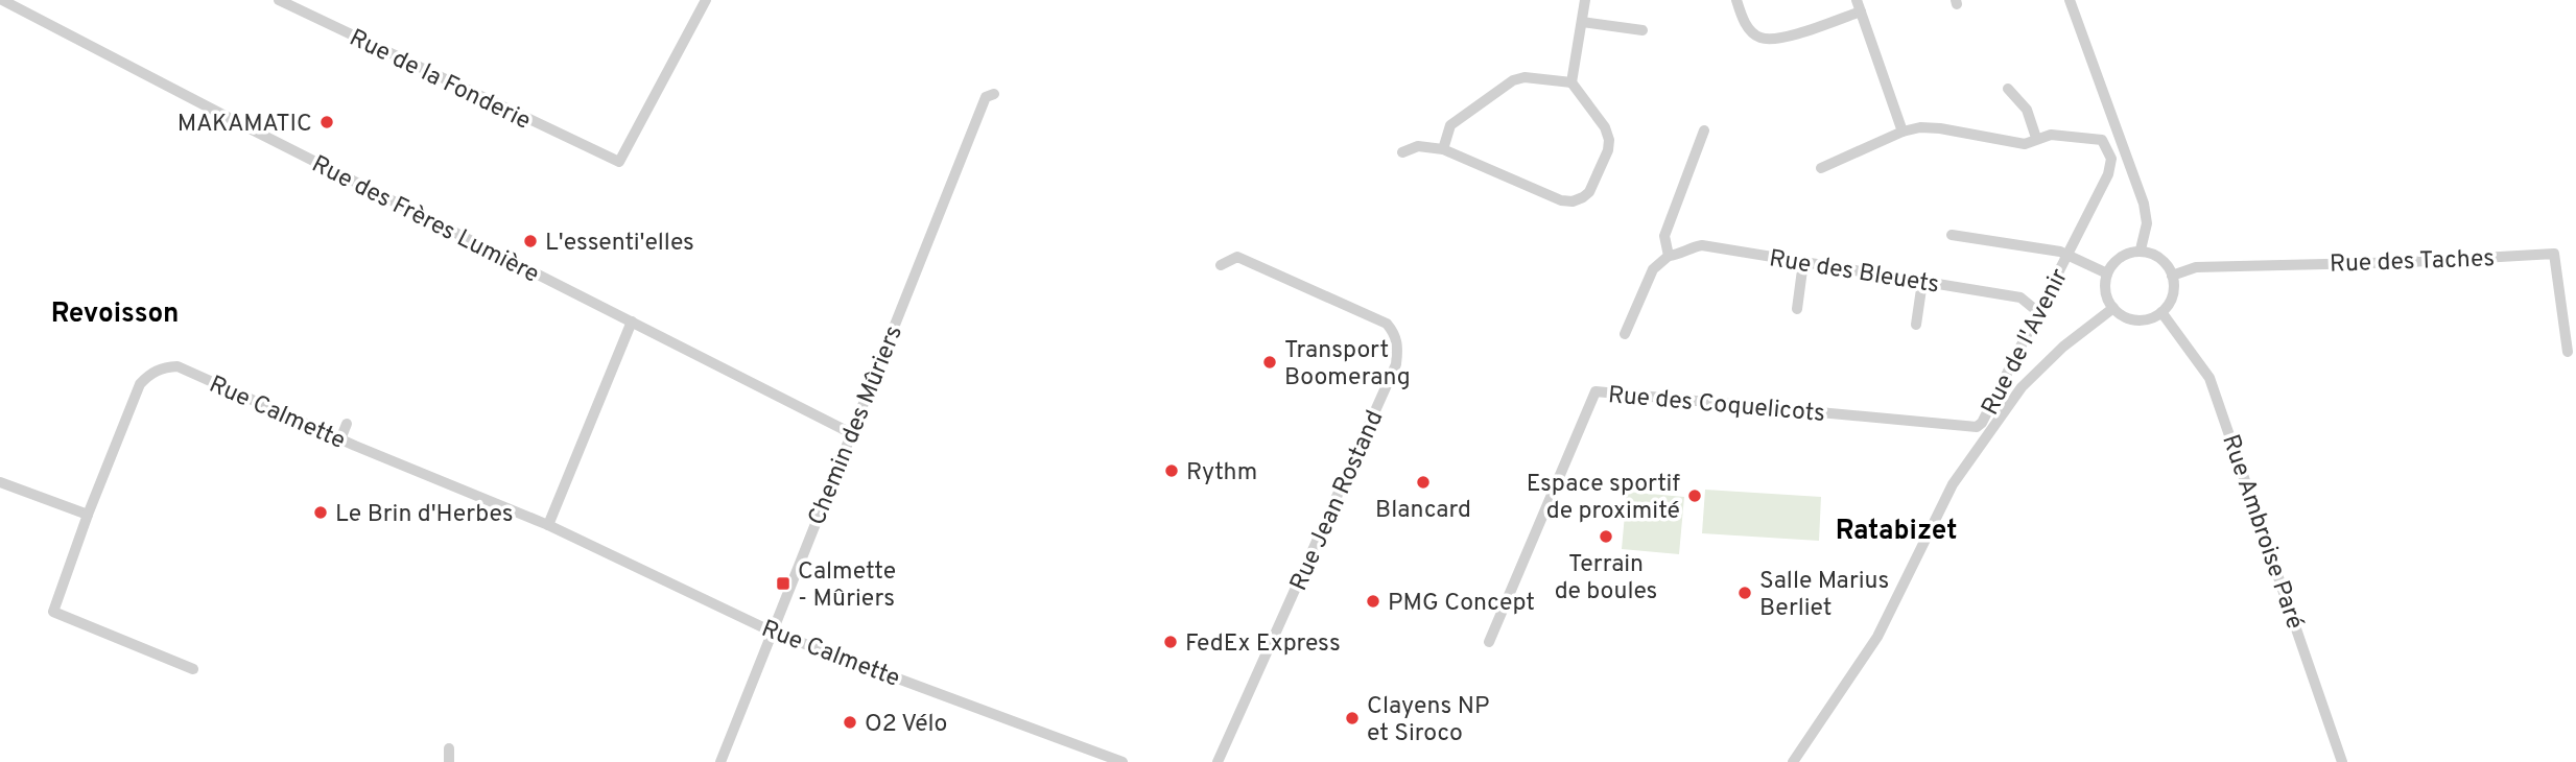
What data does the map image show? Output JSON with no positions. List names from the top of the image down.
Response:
{
  "streets": {
    "street": [
      "Rue de la Fonderie",
      "Rue des Frères Lumière",
      "Rue des Taches",
      "Rue des Bleuets",
      "Rue de l'Avenir",
      "Rue des Coquelicots",
      "Rue Calmette",
      "Chemin des Mûriers",
      "Rue Jean Rostand",
      "Rue Ambroise Paré"
    ]
  },
  "crossings": [
    ["Rue des Frères Lumière", "Chemin des Mûriers"],
    ["Rue des Taches", "Rue de l'Avenir"],
    ["Rue des Taches", "Rue Ambroise Paré"],
    ["Rue des Bleuets", "Rue de l'Avenir"],
    ["Rue de l'Avenir", "Rue des Coquelicots"],
    ["Rue de l'Avenir", "Rue Ambroise Paré"],
    ["Rue Calmette", "Chemin des Mûriers"]
  ],
  "districts": ["Revoisson", "Ratabizet"],
  "places": {
    "other": [
      "MAKAMATIC",
      "L'essenti'elles",
      "Transport Boomerang",
      "Rythm",
      "Blancard",
      "Espace sportif de proximité",
      "Le Brin d'Herbes",
      "Terrain de boules",
      "Salle Marius Berliet",
      "PMG Concept",
      "FedEx Express",
      "Clayens NP et Siroco",
      "O2 Vélo"
    ],
    "transit": ["Calmette - Mûriers"]
  }
}
